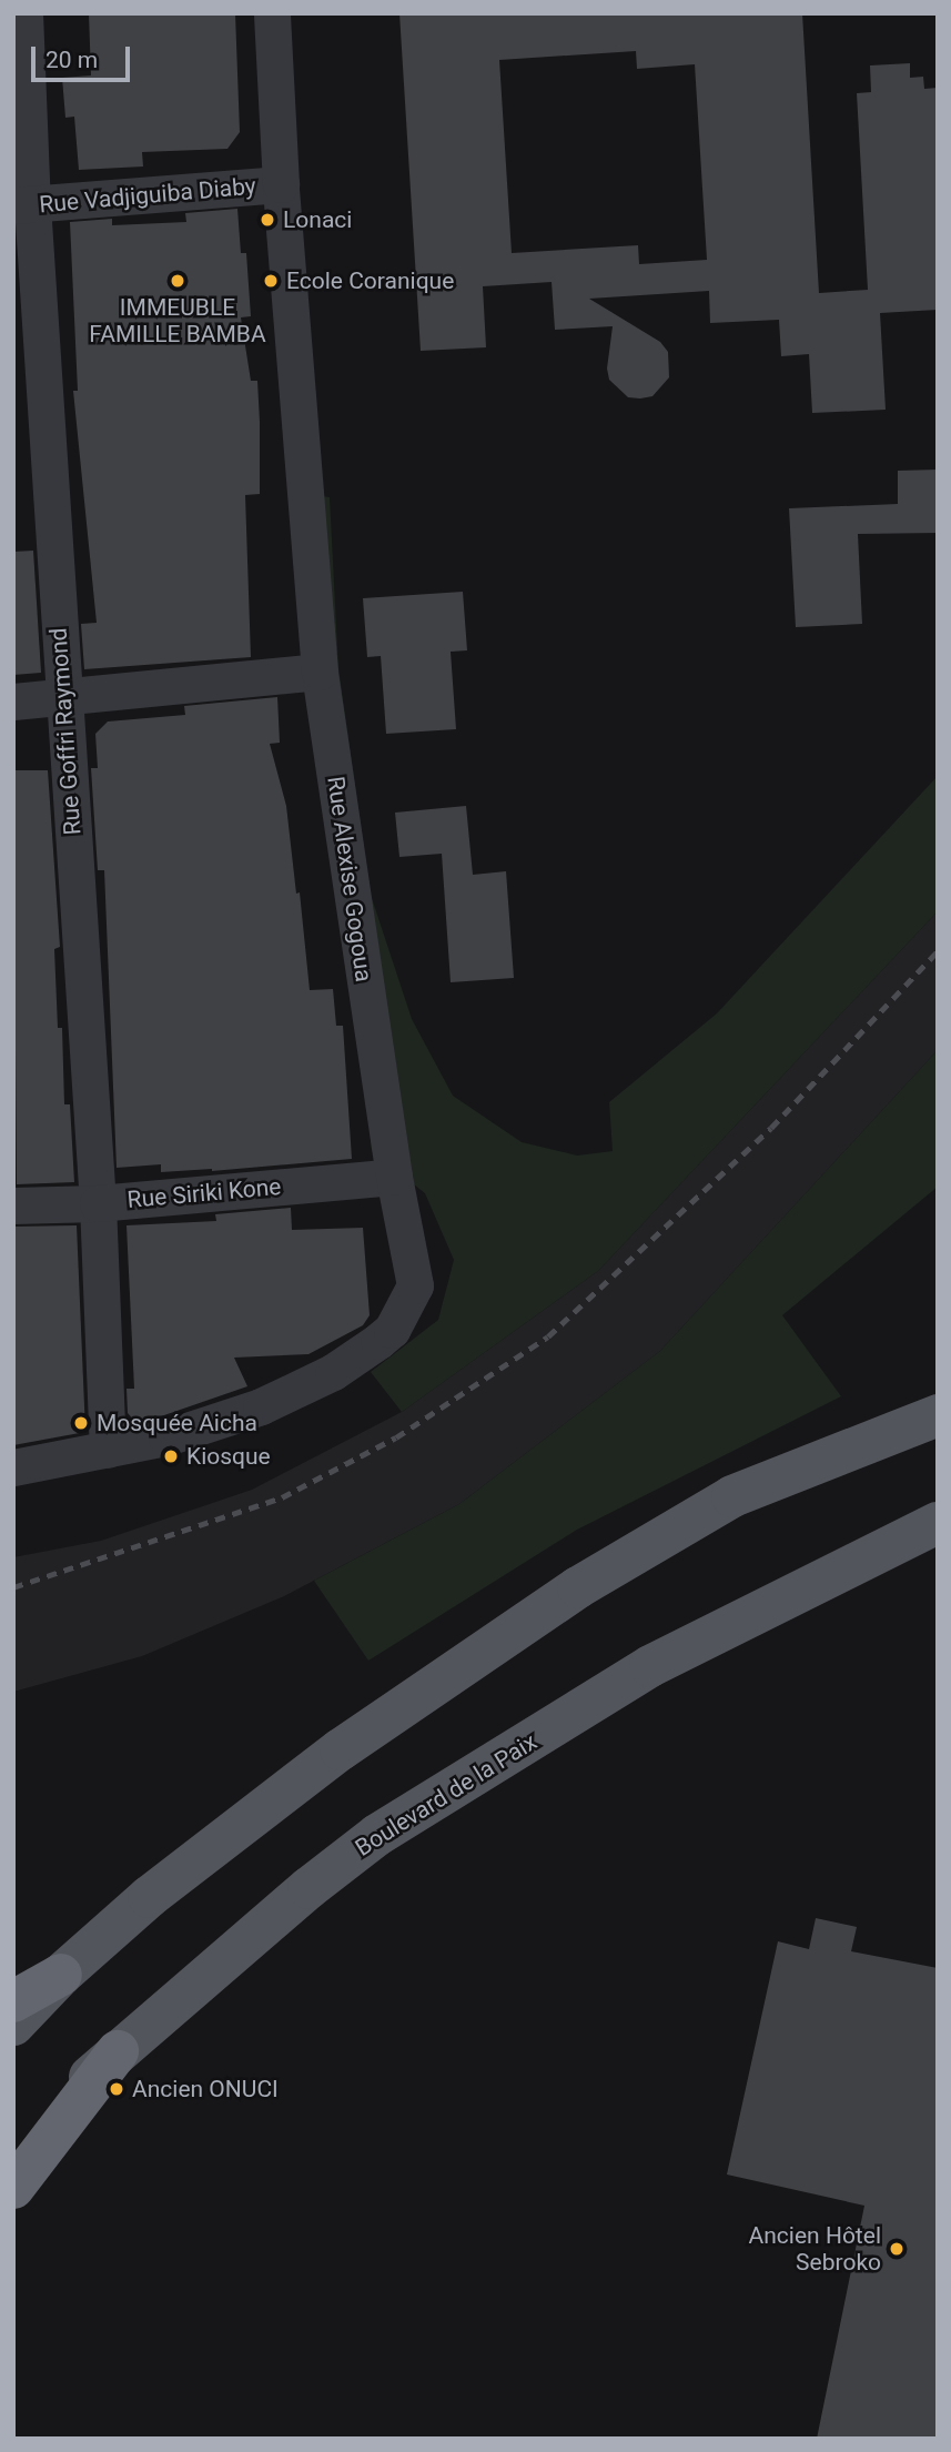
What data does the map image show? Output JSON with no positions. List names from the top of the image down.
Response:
{
  "streets": {
    "main road": ["Boulevard de la Paix"],
    "street": [
      "Rue Vadjiguiba Diaby",
      "Rue Goffri Raymond",
      "Rue Alexise Gogoua",
      "Rue Siriki Kone"
    ]
  },
  "crossings": [
    ["Rue Vadjiguiba Diaby", "Rue Goffri Raymond"],
    ["Rue Vadjiguiba Diaby", "Rue Alexise Gogoua"],
    ["Rue Goffri Raymond", "Rue Alexise Gogoua"],
    ["Rue Goffri Raymond", "Rue Siriki Kone"],
    ["Rue Alexise Gogoua", "Rue Siriki Kone"]
  ],
  "places": [
    "Lonaci",
    "IMMEUBLE FAMILLE BAMBA",
    "Ecole Coranique",
    "Mosquée Aicha",
    "Kiosque",
    "Ancien ONUCI",
    "Ancien Hôtel Sebroko"
  ],
  "scale_bar": "20 m"
}
